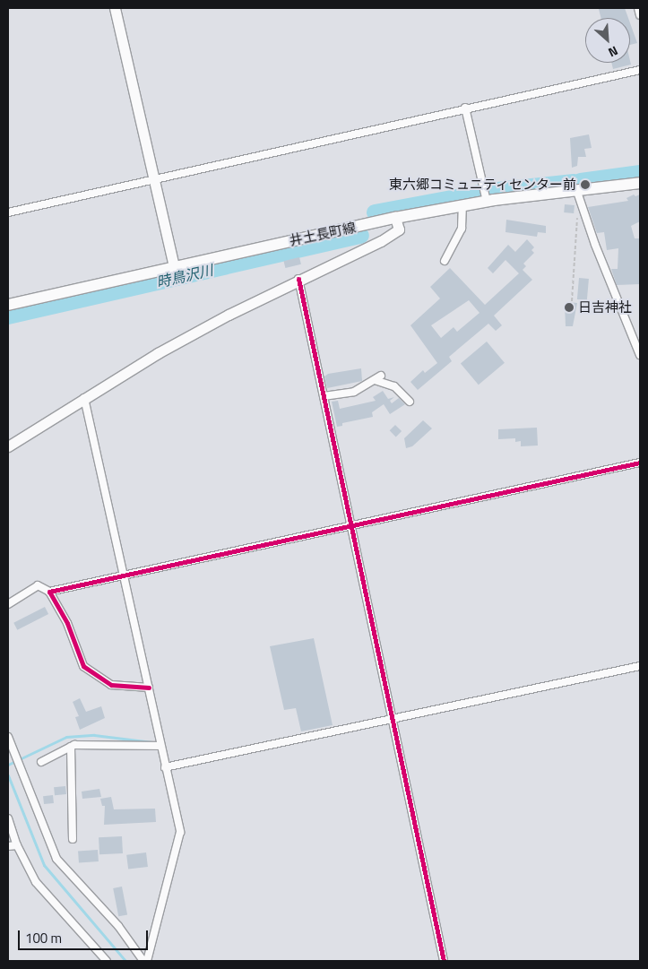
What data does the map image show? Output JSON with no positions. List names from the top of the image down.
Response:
{
  "streets": {
    "main road": ["井土長町線"]
  },
  "water": ["時鳥沢川"],
  "places": ["東六郷コミュニティセンター前", "日吉神社"],
  "scale_bar": "100 m",
  "north": "bottom right"
}
